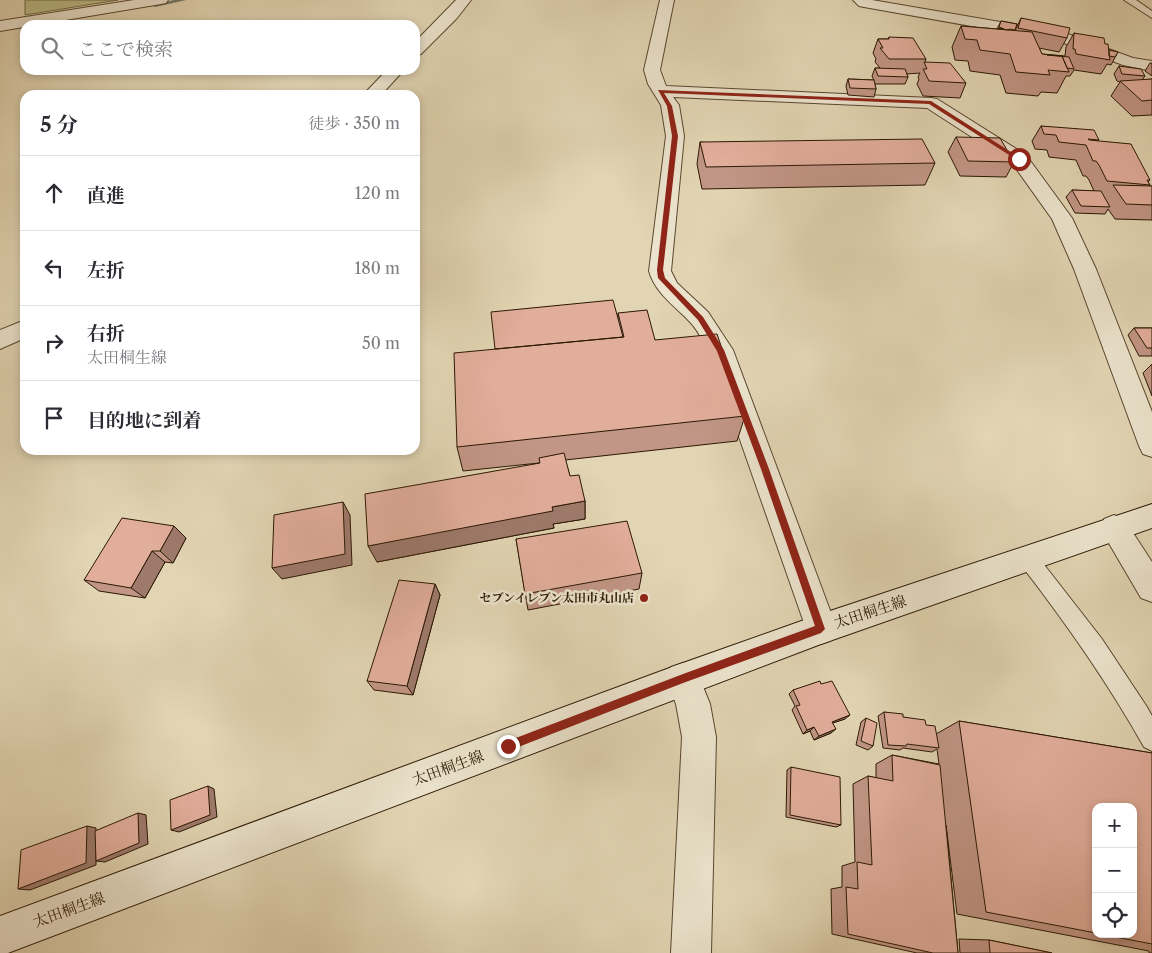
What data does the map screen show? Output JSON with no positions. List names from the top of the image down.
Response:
{
  "streets": {
    "street": ["太田桐生線"]
  },
  "places": ["セブンイレブン太田市丸山店"],
  "page": {
    "search": "ここで検索",
    "heading": ["5 分", "徒歩 · 350 m"],
    "list": [
      ["直進", "120 m"],
      ["左折", "180 m"],
      ["右折", "太田桐生線", "50 m"],
      "目的地に到着"
    ],
    "map_buttons": ["+", "−"]
  }
}
